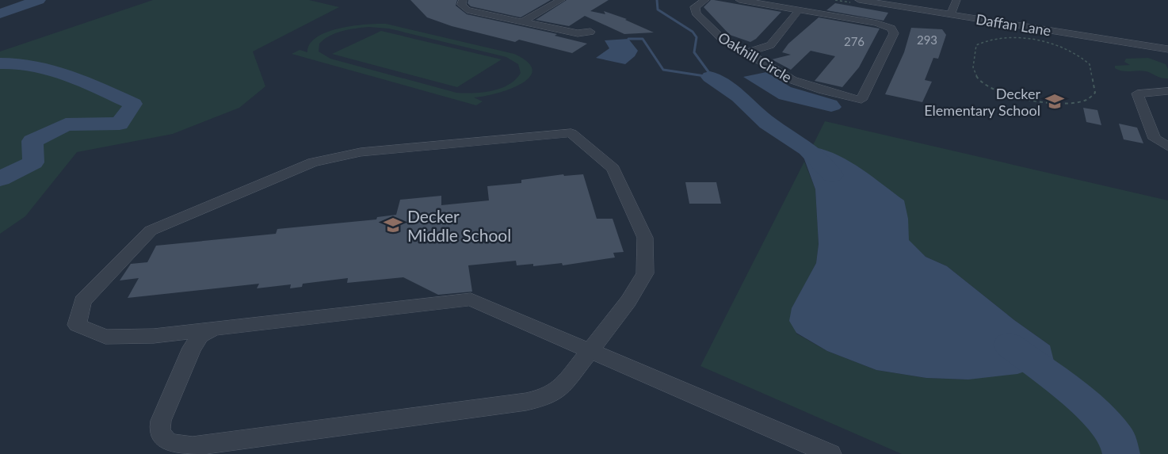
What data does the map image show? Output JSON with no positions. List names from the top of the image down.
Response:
{
  "streets": {
    "street": ["Daffan Lane", "Oakhill Circle"]
  },
  "places": {
    "school or university": ["Decker Elementary School", "Decker Middle School"]
  },
  "house_numbers": ["293", "276"]
}
